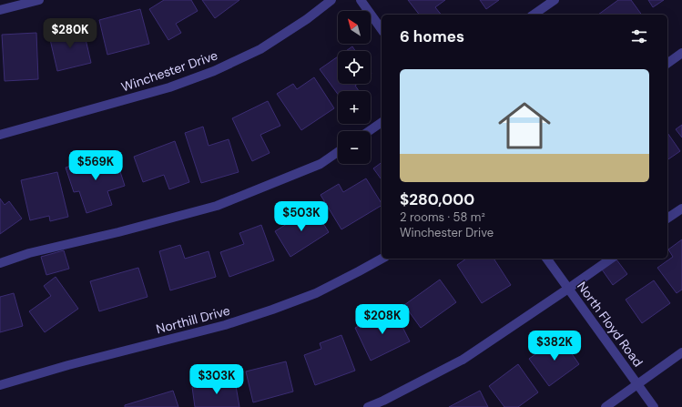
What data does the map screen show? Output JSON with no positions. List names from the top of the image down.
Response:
{
  "streets": {
    "street": ["Winchester Drive", "Northill Drive", "North Floyd Road"]
  },
  "north": "top left",
  "page": {
    "map_buttons": ["+", "−"],
    "heading": "6 homes",
    "price": [
      "$280K",
      "$569K",
      "$503K",
      "$208K",
      "$382K",
      "$303K"
    ],
    "list": [
      {
        "name": "$280,000",
        "note": "2 rooms · 58 m² · Winchester Drive"
      }
    ]
  }
}
